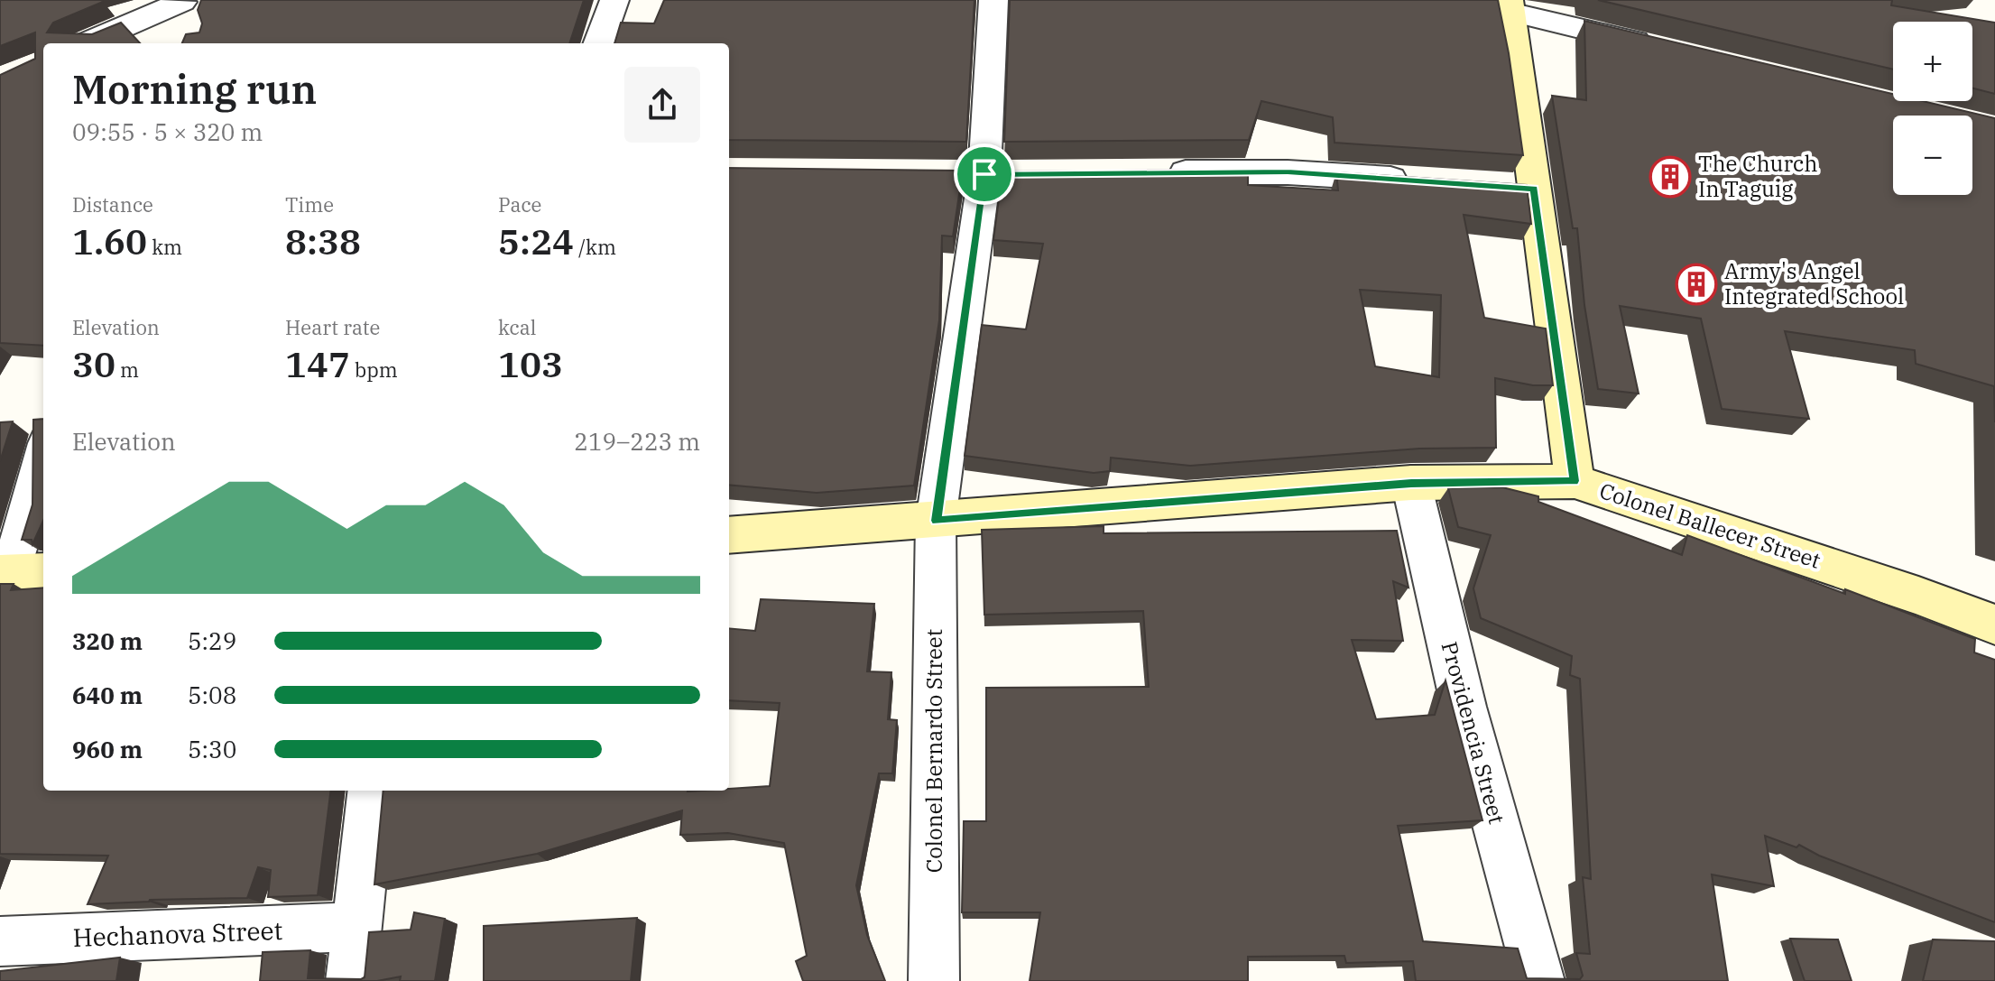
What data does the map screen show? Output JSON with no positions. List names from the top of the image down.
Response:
{
  "streets": {
    "street": [
      "Colonel Ballecer Street",
      "Providencia Street",
      "Colonel Bernardo Street",
      "Hechanova Street"
    ]
  },
  "crossings": [
    ["Colonel Ballecer Street", "Providencia Street"],
    ["Colonel Ballecer Street", "Colonel Bernardo Street"]
  ],
  "places": {
    "building": ["The Church In Taguig", "Army's Angel Integrated School"]
  },
  "page": {
    "map_buttons": ["+", "−"],
    "heading": ["Morning run", "09:55 · 5 × 320 m"],
    "stats": [
      ["Distance", "1.60 km"],
      ["Time", "8:38"],
      ["Pace", "5:24 /km"],
      ["Elevation", "30 m"],
      ["Heart rate", "147 bpm"],
      ["kcal", "103"]
    ],
    "chart": ["Elevation", "219–223 m"],
    "list": [
      {
        "name": "320 m",
        "note": "5:29"
      },
      {
        "name": "640 m",
        "note": "5:08"
      },
      {
        "name": "960 m",
        "note": "5:30"
      }
    ]
  }
}
